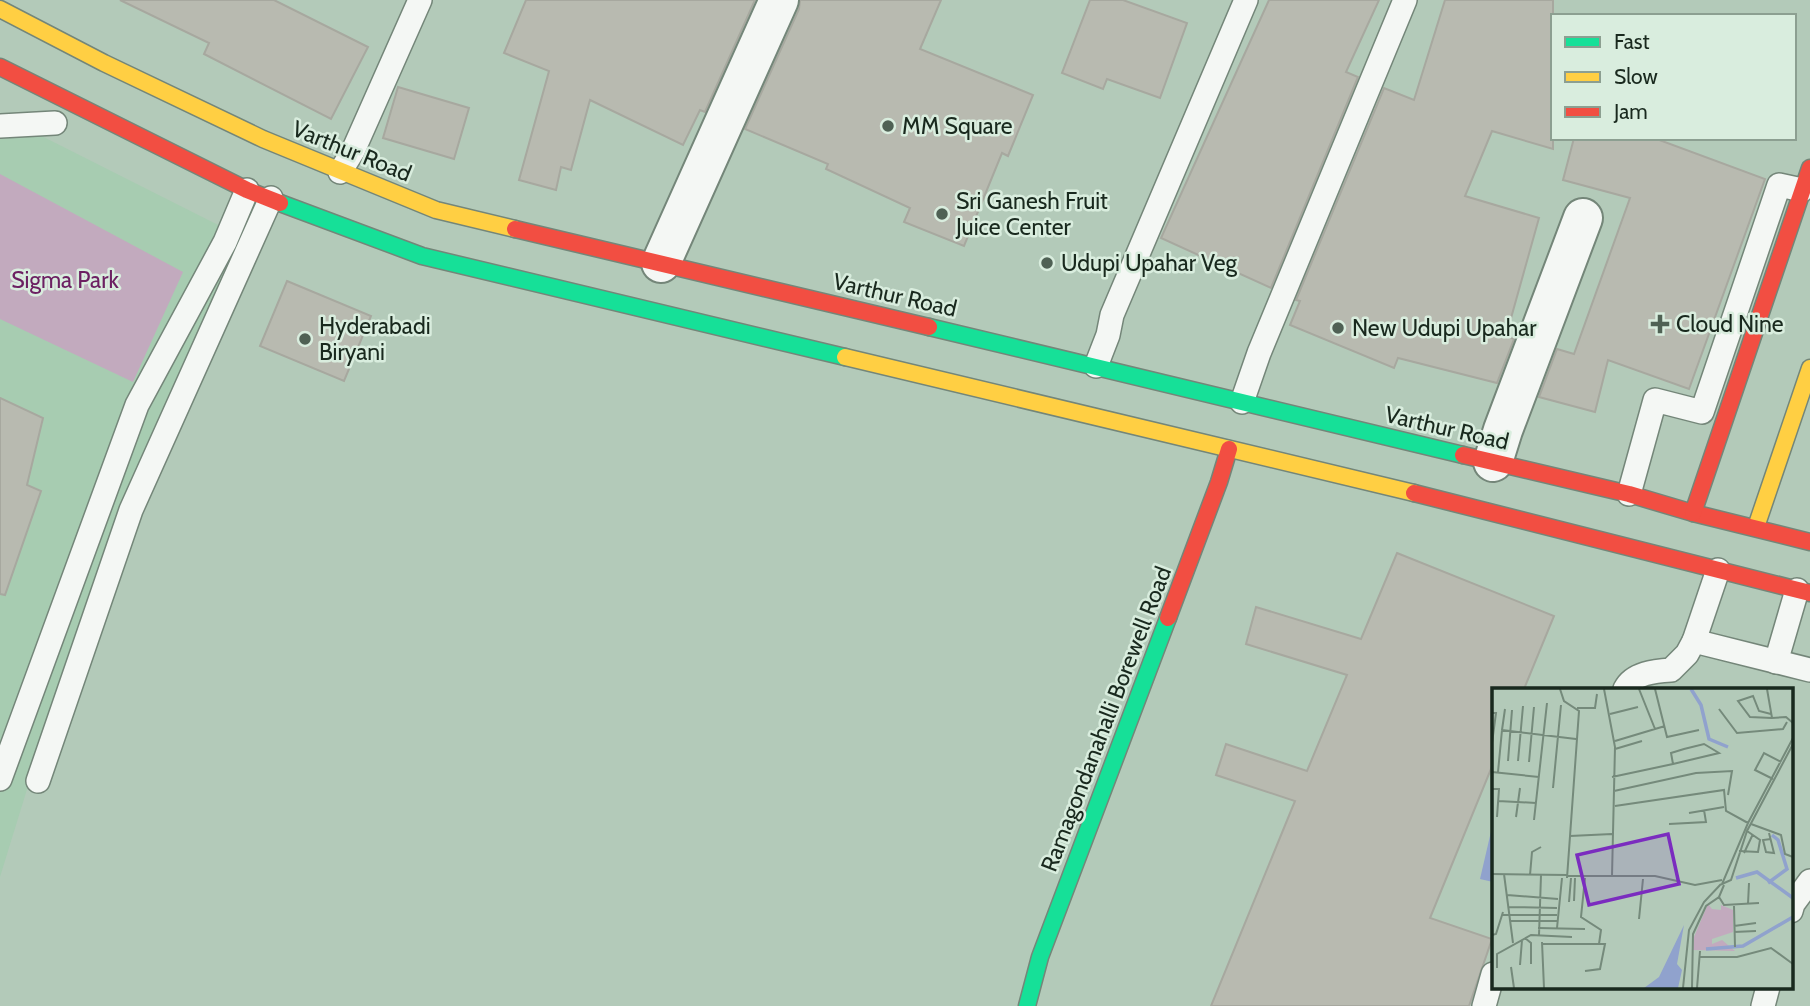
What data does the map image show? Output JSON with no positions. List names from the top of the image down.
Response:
{
  "streets": {
    "main road": ["Varthur Road", "Ramagondanahalli Borewell Road"]
  },
  "parks": ["Sigma Park"],
  "places": {
    "other": [
      "MM Square",
      "Sri Ganesh Fruit Juice Center",
      "Udupi Upahar Veg",
      "New Udupi Upahar",
      "Hyderabadi Biryani"
    ],
    "health": ["Cloud Nine"]
  },
  "legend": ["Fast", "Slow", "Jam"]
}
